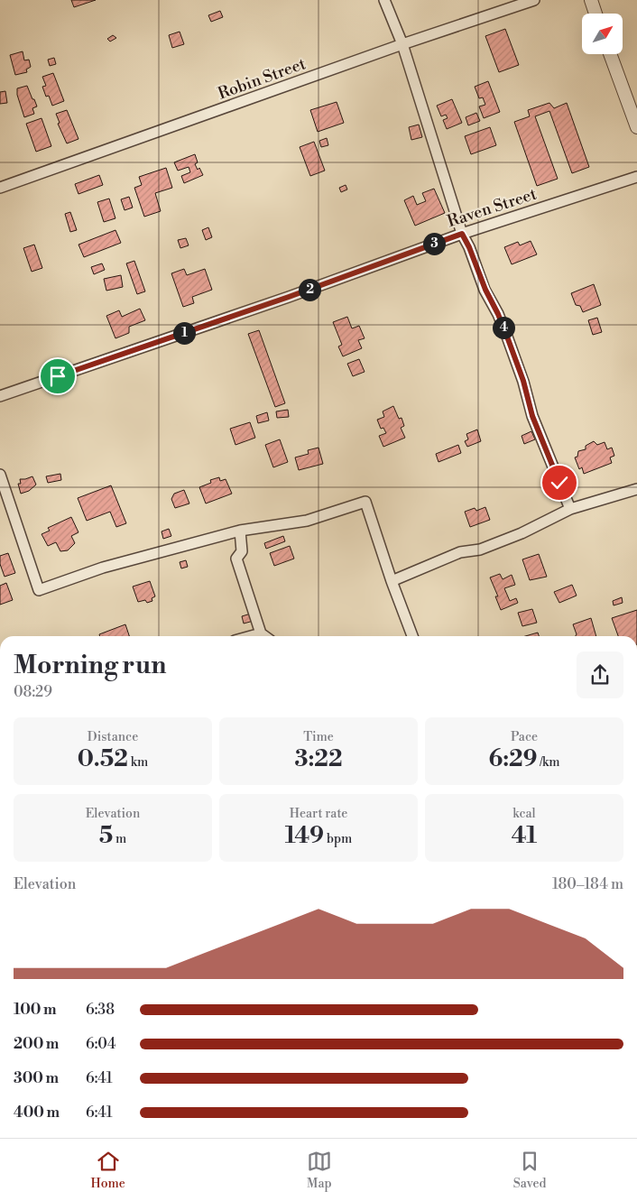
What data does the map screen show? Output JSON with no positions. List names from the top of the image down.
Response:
{
  "streets": {
    "street": ["Robin Street", "Raven Street"]
  },
  "north": "top right",
  "page": {
    "pins": [
      "3",
      "2",
      "4",
      "1"
    ],
    "heading": ["Morning run", "08:29"],
    "stats": [
      ["Distance", "0.52 km"],
      ["Time", "3:22"],
      ["Pace", "6:29 /km"],
      ["Elevation", "5 m"],
      ["Heart rate", "149 bpm"],
      ["kcal", "41"]
    ],
    "chart": ["Elevation", "180–184 m"],
    "list": [
      {
        "name": "100 m",
        "note": "6:38"
      },
      {
        "name": "200 m",
        "note": "6:04"
      },
      {
        "name": "300 m",
        "note": "6:41"
      },
      {
        "name": "400 m",
        "note": "6:41"
      }
    ],
    "tabs": ["Home", "Map", "Saved"]
  }
}
